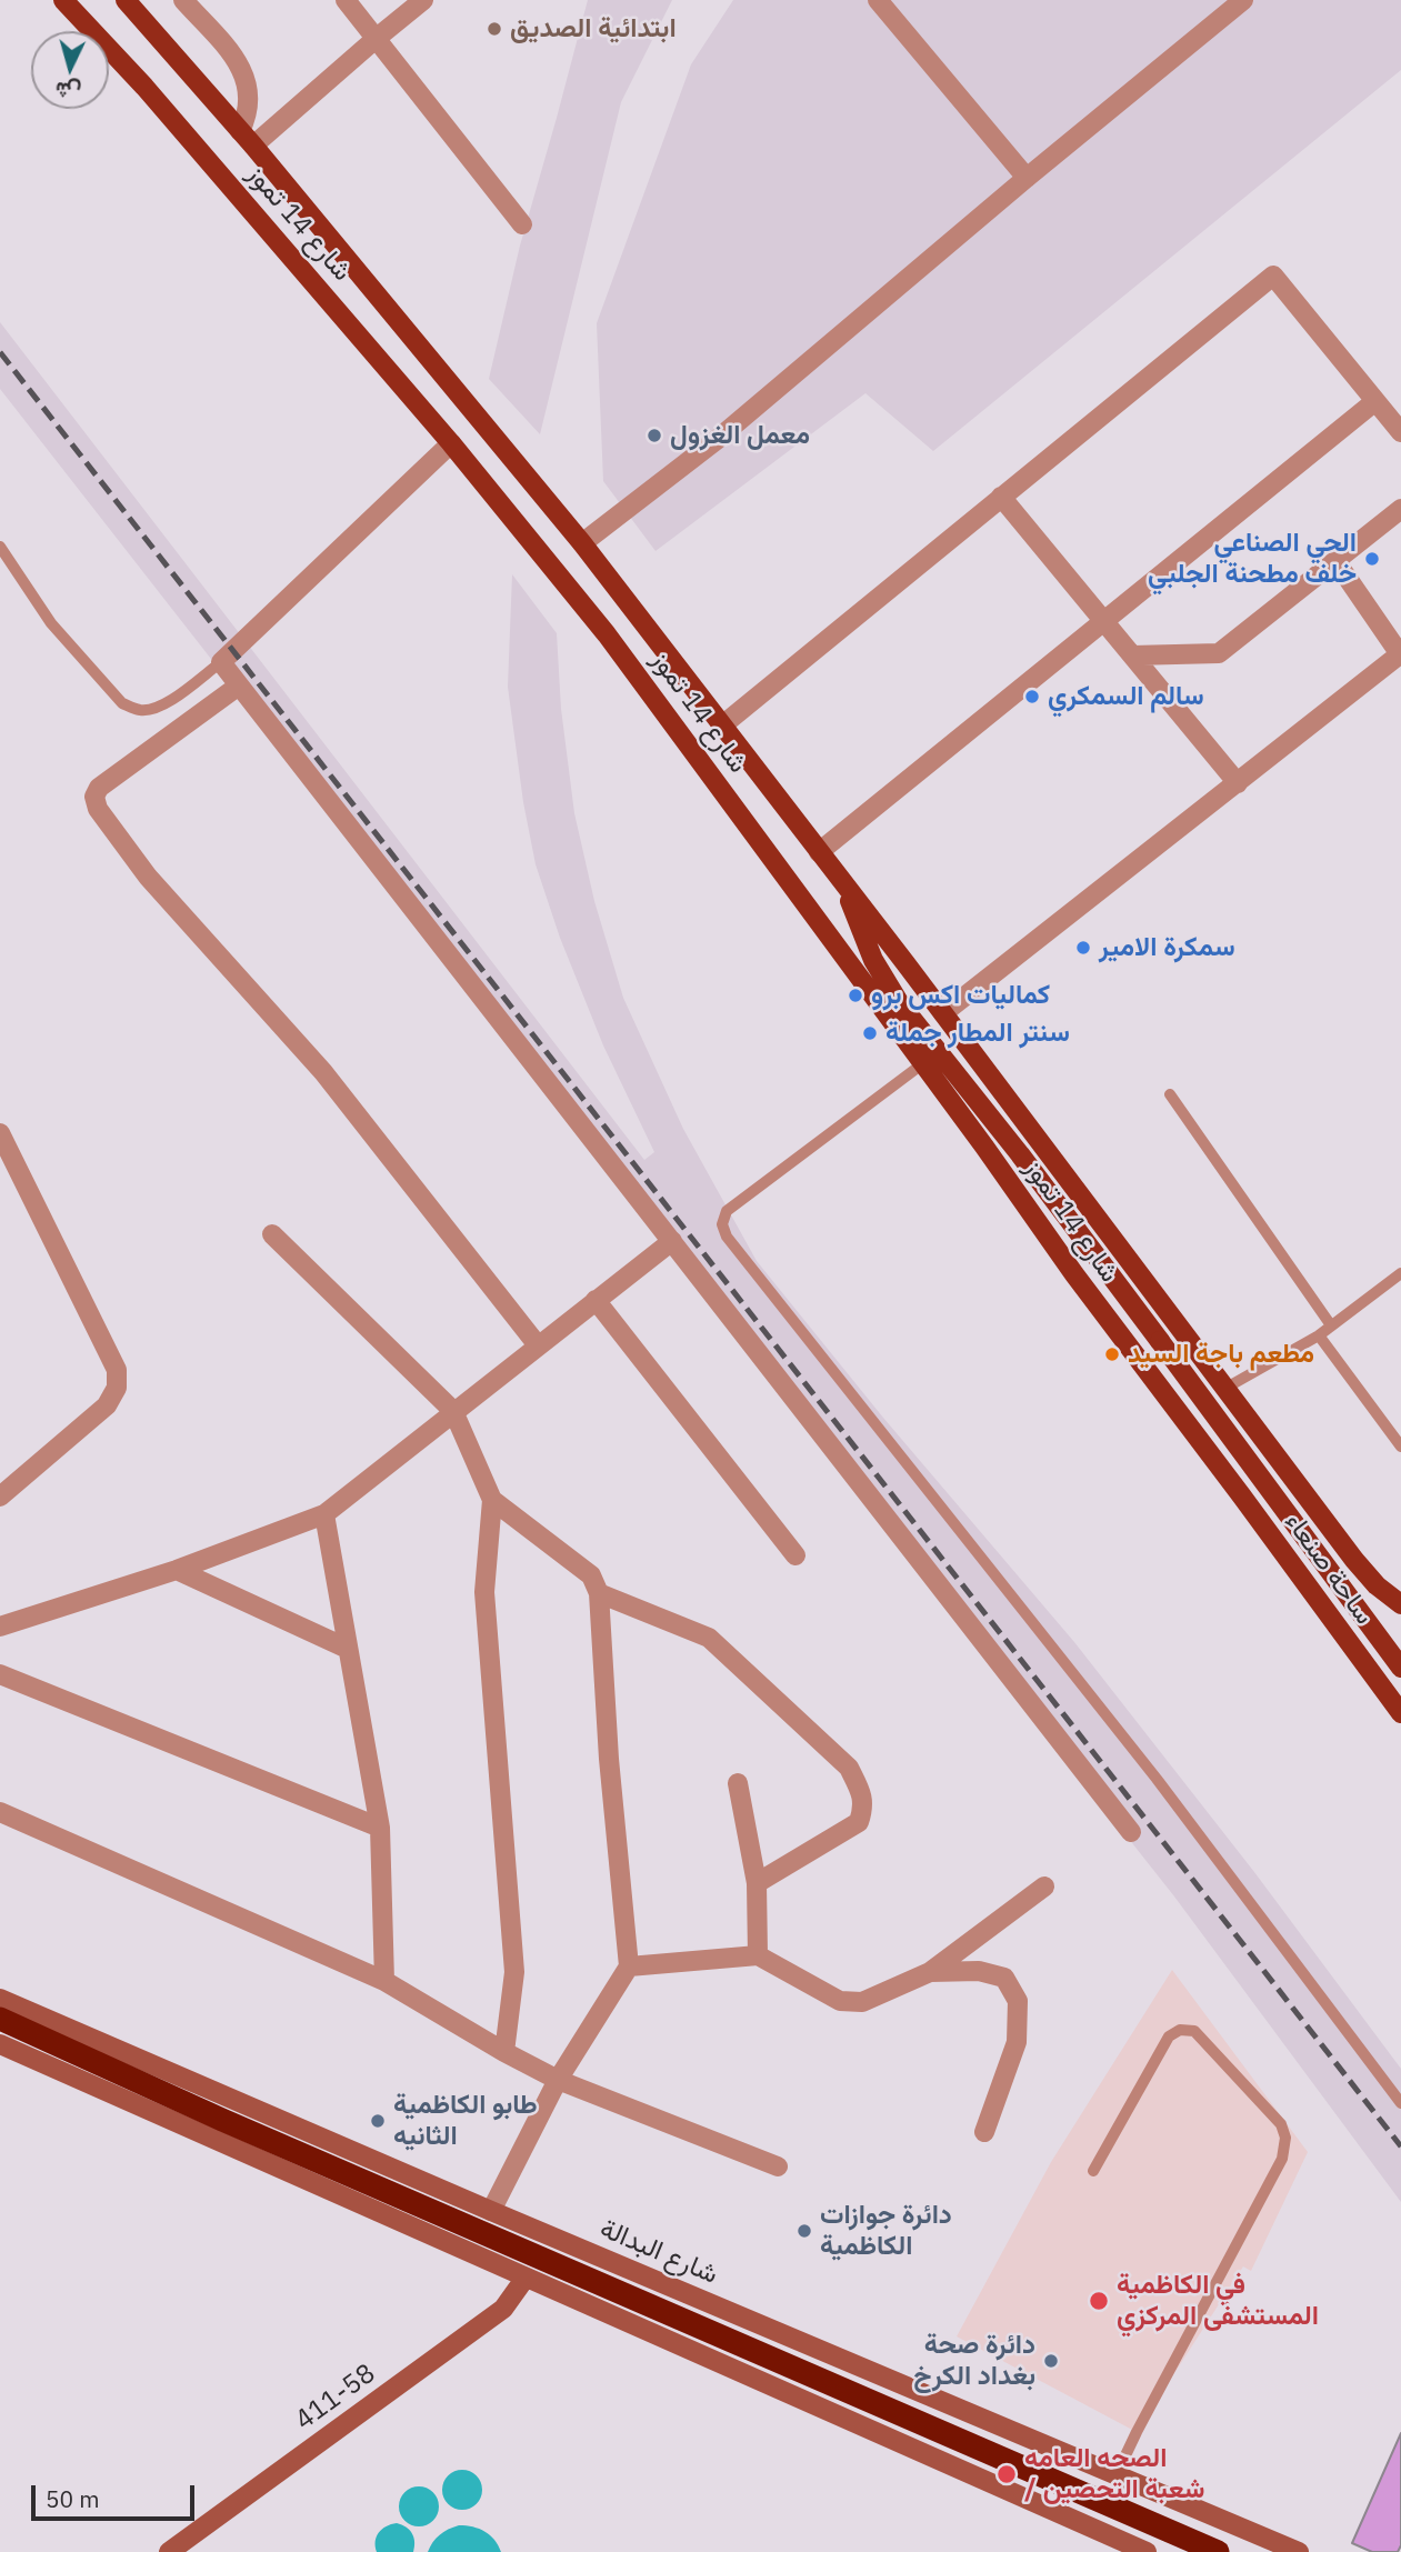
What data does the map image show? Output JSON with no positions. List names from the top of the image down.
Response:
{
  "streets": {
    "main road": [
      "شارع 14 تموز",
      "ساحة صنعاء",
      "شارع البدالة",
      "411-58"
    ]
  },
  "crossings": [
    ["شارع 14 تموز", "ساحة صنعاء"]
  ],
  "places": [
    "ابتدائية الصديق",
    "معمل الغزول",
    "الحي الصناعي خلف مطحنة الجلبي",
    "سالم السمكري",
    "سمكرة الامير",
    "كماليات اكس برو",
    "سنتر المطار جملة",
    "مطعم باجة السيد",
    "طابو الكاظمية الثانيه",
    "دائرة جوازات الكاظمية",
    "في الكاظمية المستشفى المركزي",
    "دائرة صحة بغداد الكرخ",
    "الصحه العامه / شعبة التحصين"
  ],
  "scale_bar": "50 m",
  "north": "bottom"
}
